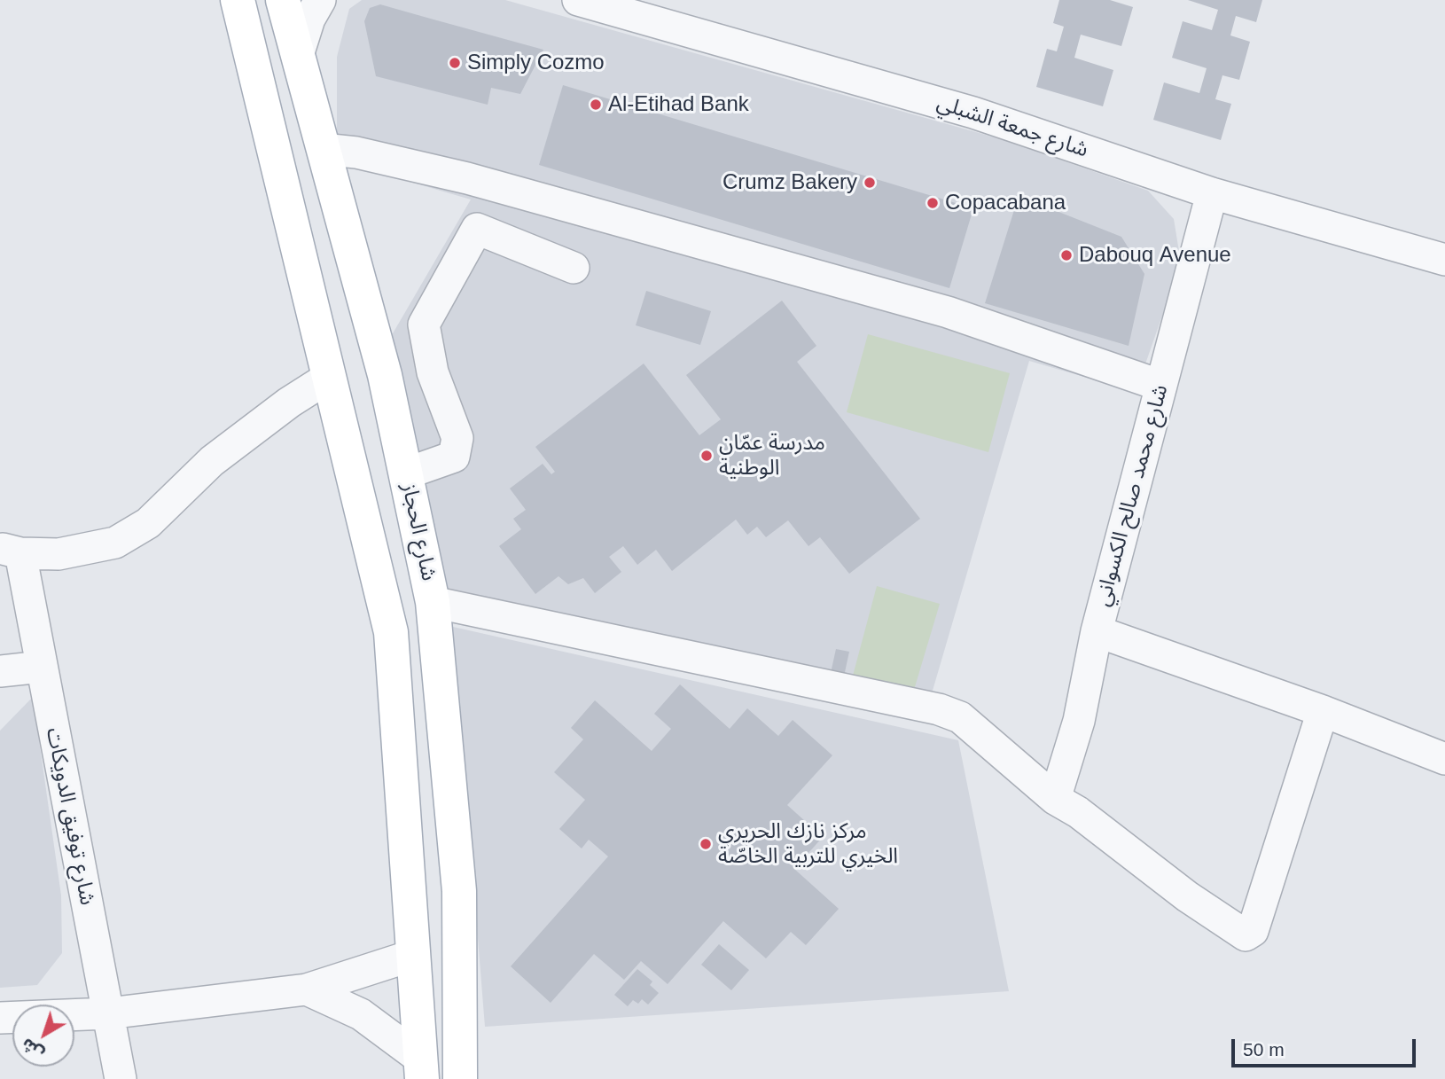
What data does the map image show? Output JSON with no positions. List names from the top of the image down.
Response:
{
  "streets": {
    "main road": ["شارع الحجاز"],
    "street": ["شارع جمعة الشبلي", "شارع محمد صالح الكسواني", "شارع توفيق الدويكات"]
  },
  "crossings": [
    ["شارع جمعة الشبلي", "شارع محمد صالح الكسواني"]
  ],
  "places": [
    "Simply Cozmo",
    "Al-Etihad Bank",
    "Crumz Bakery",
    "Copacabana",
    "Dabouq Avenue",
    "مدرسة عمّان الوطنية",
    "مركز نازك الحريري الخيري للتربية الخاصّة"
  ],
  "scale_bar": "50 m",
  "north": "bottom left"
}
